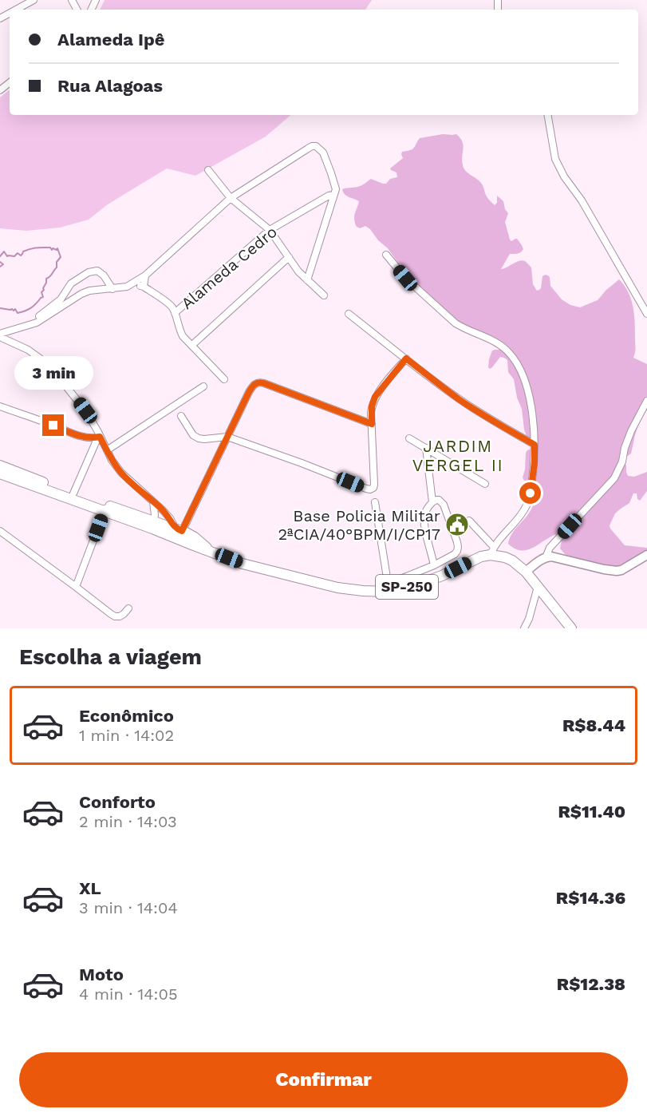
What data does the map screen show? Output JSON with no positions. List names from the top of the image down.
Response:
{
  "streets": {
    "main road": ["SP-250"],
    "street": ["Alameda Cedro"]
  },
  "districts": ["JARDIM VERGEL II"],
  "places": {
    "public building": ["Base Policia Militar 2ªCIA/40°BPM/I/CP17"]
  },
  "page": {
    "banner": ["Alameda Ipê", "Rua Alagoas"],
    "bubble": "3 min",
    "heading": "Escolha a viagem",
    "list": [
      {
        "name": "Econômico",
        "note": "1 min · 14:02",
        "value": "R$8.44"
      },
      {
        "name": "Conforto",
        "note": "2 min · 14:03",
        "value": "R$11.40"
      },
      {
        "name": "XL",
        "note": "3 min · 14:04",
        "value": "R$14.36"
      },
      {
        "name": "Moto",
        "note": "4 min · 14:05",
        "value": "R$12.38"
      }
    ],
    "buttons": "Confirmar"
  }
}
